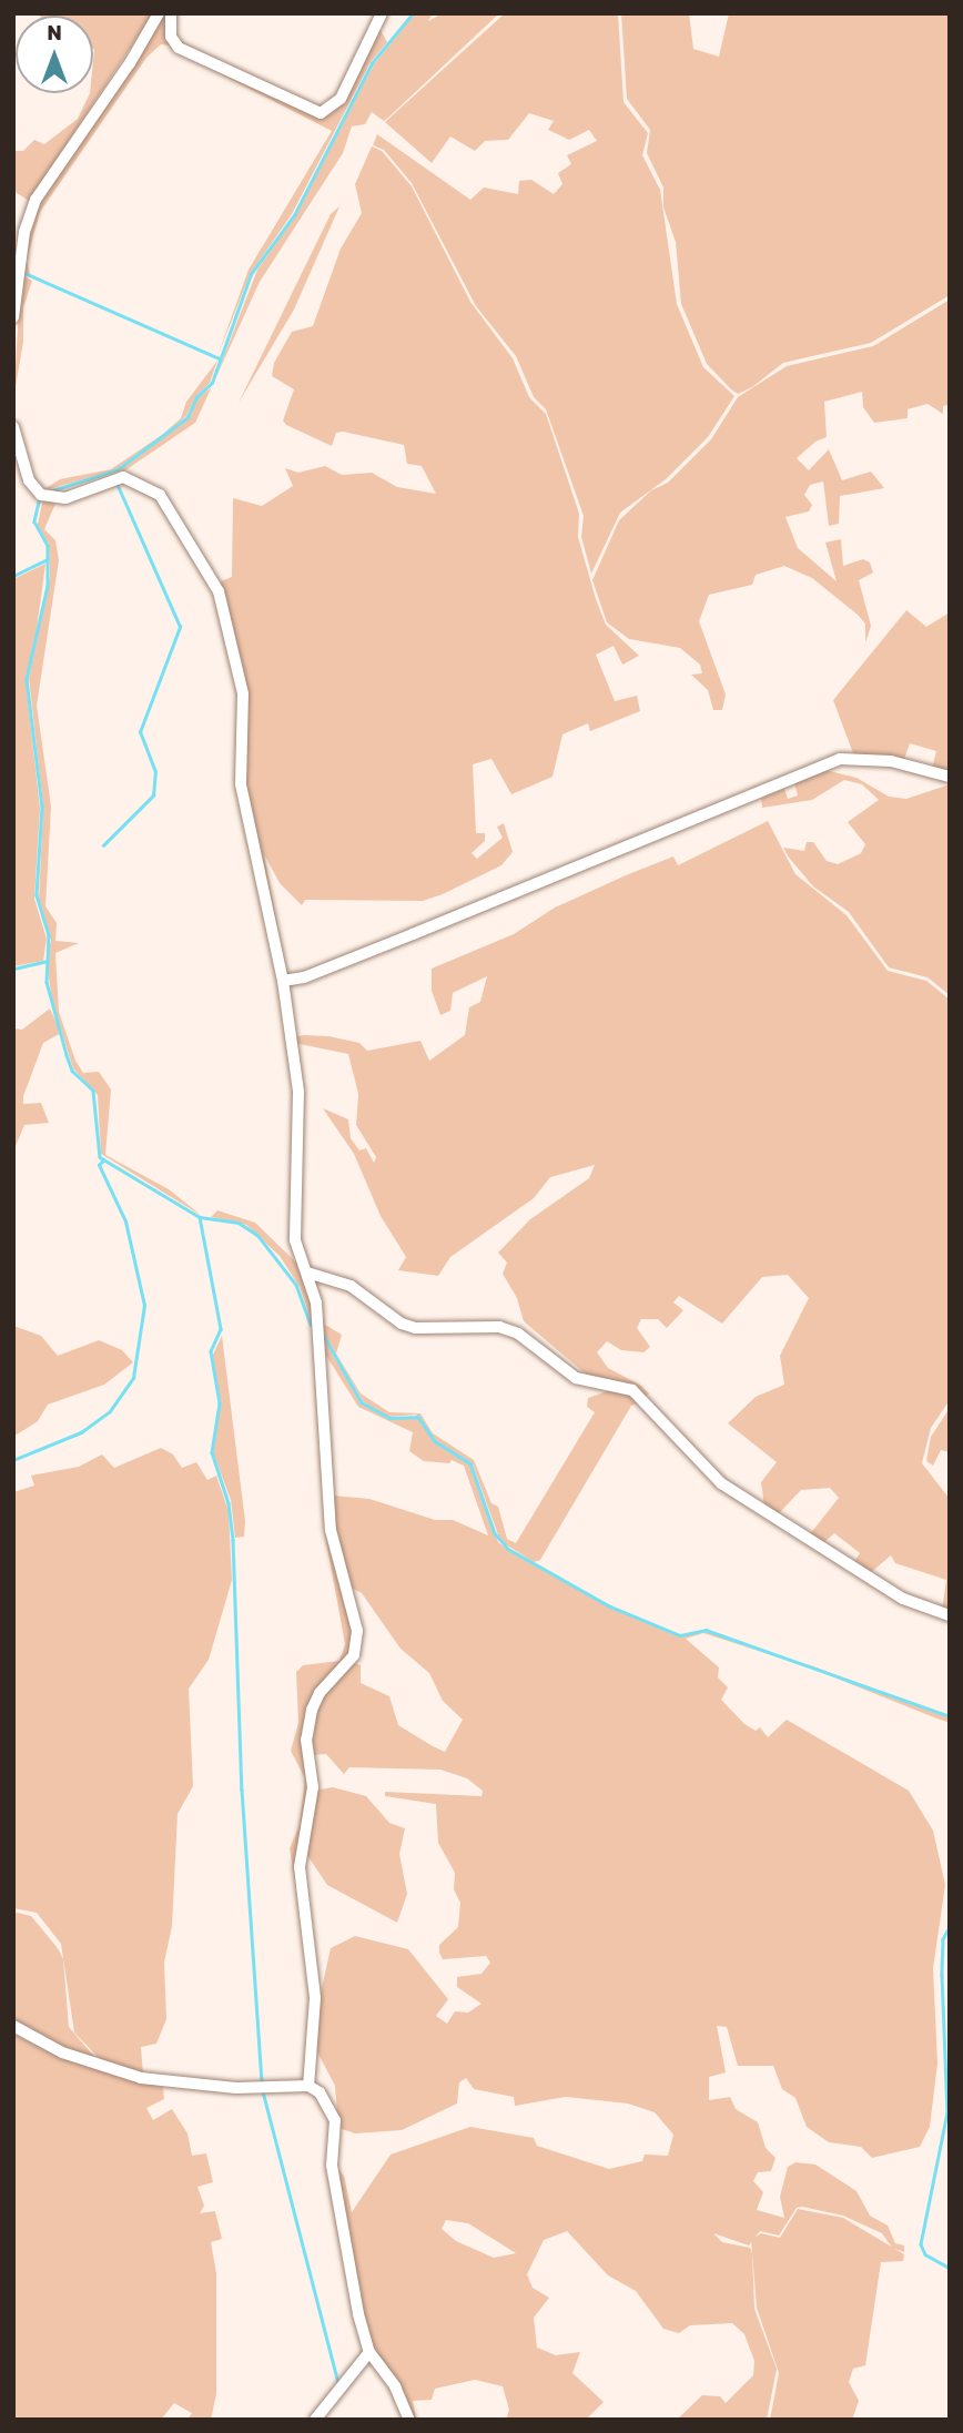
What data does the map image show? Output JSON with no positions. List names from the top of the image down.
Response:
{
  "north": "top"
}
